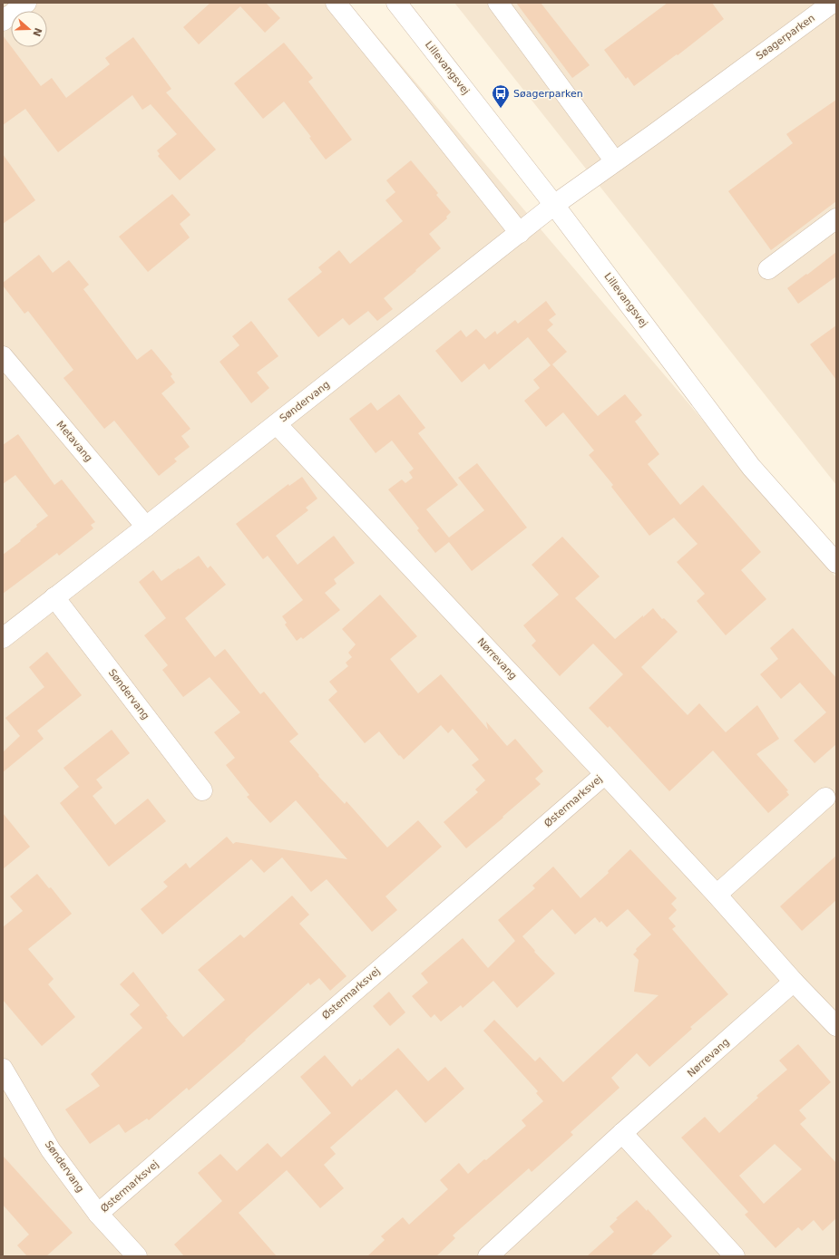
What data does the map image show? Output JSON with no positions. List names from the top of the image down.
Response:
{
  "streets": {
    "street": [
      "Søagerparken",
      "Lillevangsvej",
      "Søndervang",
      "Metavang",
      "Nørrevang",
      "Østermarksvej"
    ]
  },
  "crossings": [
    ["Søagerparken", "Lillevangsvej"],
    ["Søagerparken", "Søndervang"],
    ["Lillevangsvej", "Søndervang"],
    ["Søndervang", "Metavang"],
    ["Søndervang", "Nørrevang"],
    ["Søndervang", "Østermarksvej"],
    ["Nørrevang", "Østermarksvej"]
  ],
  "places": {
    "bus stop": ["Søagerparken"]
  },
  "north": "right"
}
